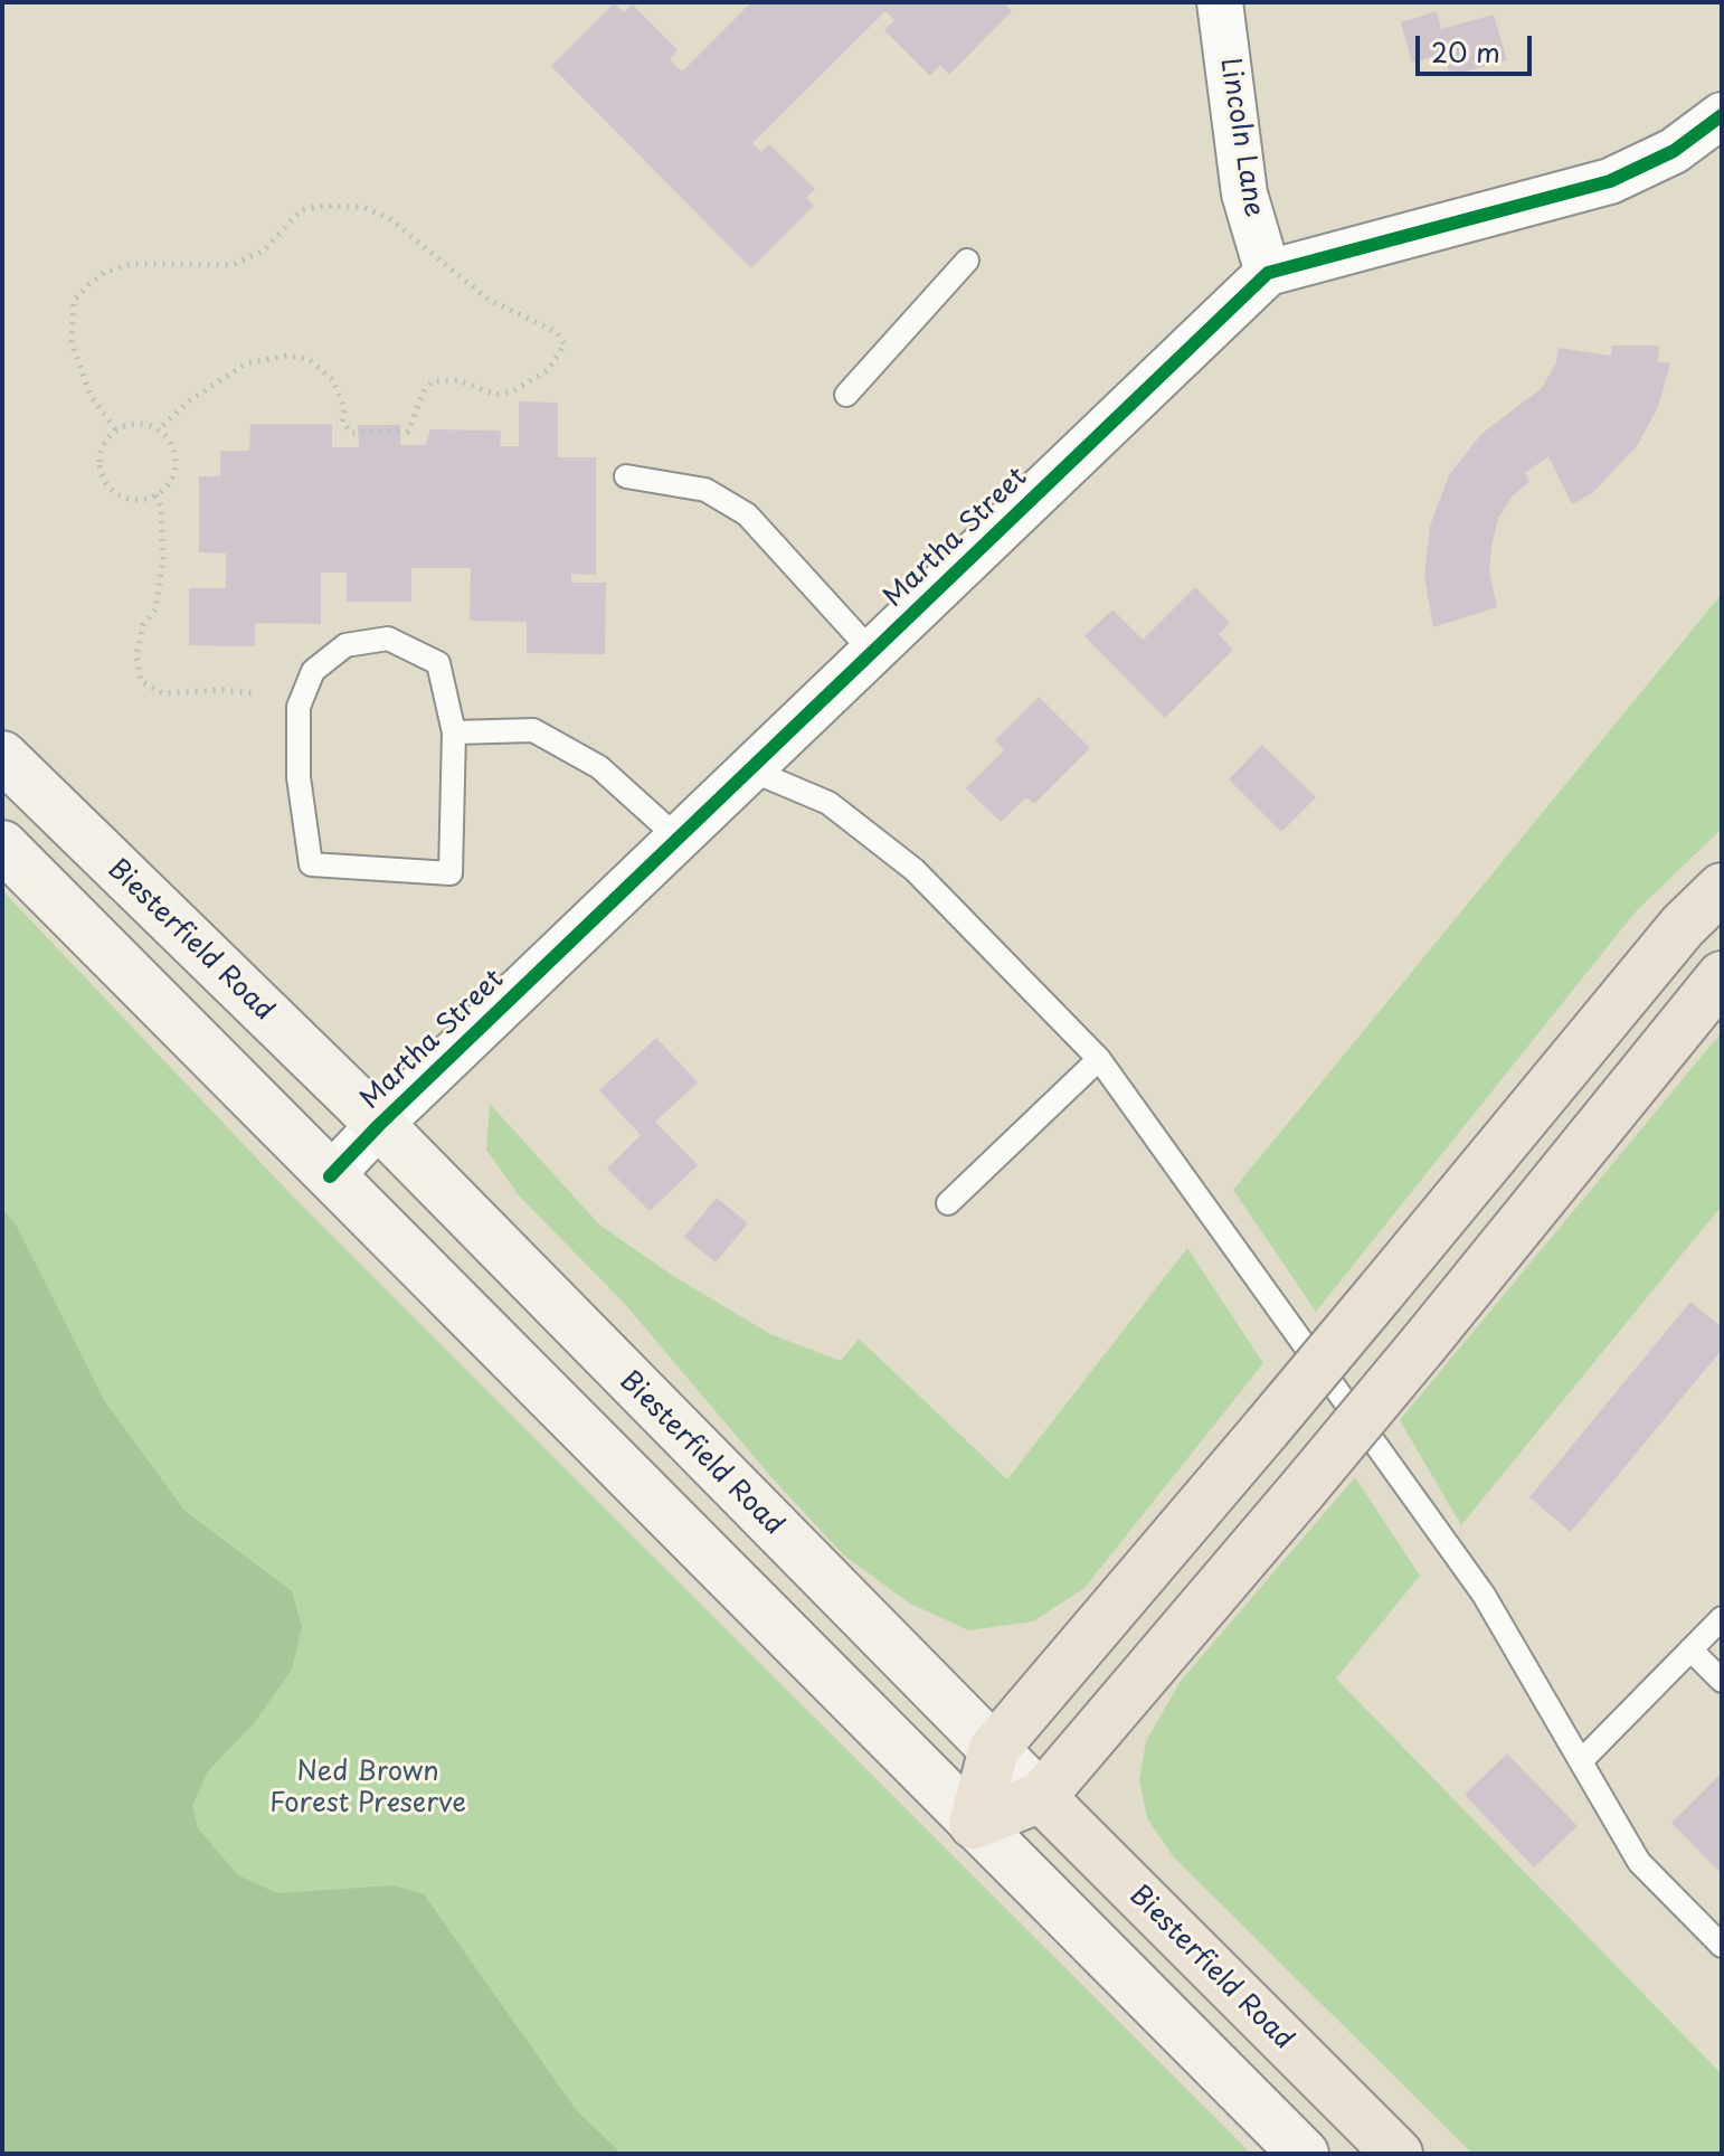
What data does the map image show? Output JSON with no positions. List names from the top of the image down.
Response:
{
  "streets": {
    "main road": ["Biesterfield Road"],
    "street": ["Lincoln Lane", "Martha Street"]
  },
  "crossings": [
    ["Lincoln Lane", "Martha Street"],
    ["Martha Street", "Biesterfield Road"]
  ],
  "parks": ["Ned Brown Forest Preserve"],
  "scale_bar": "20 m"
}
